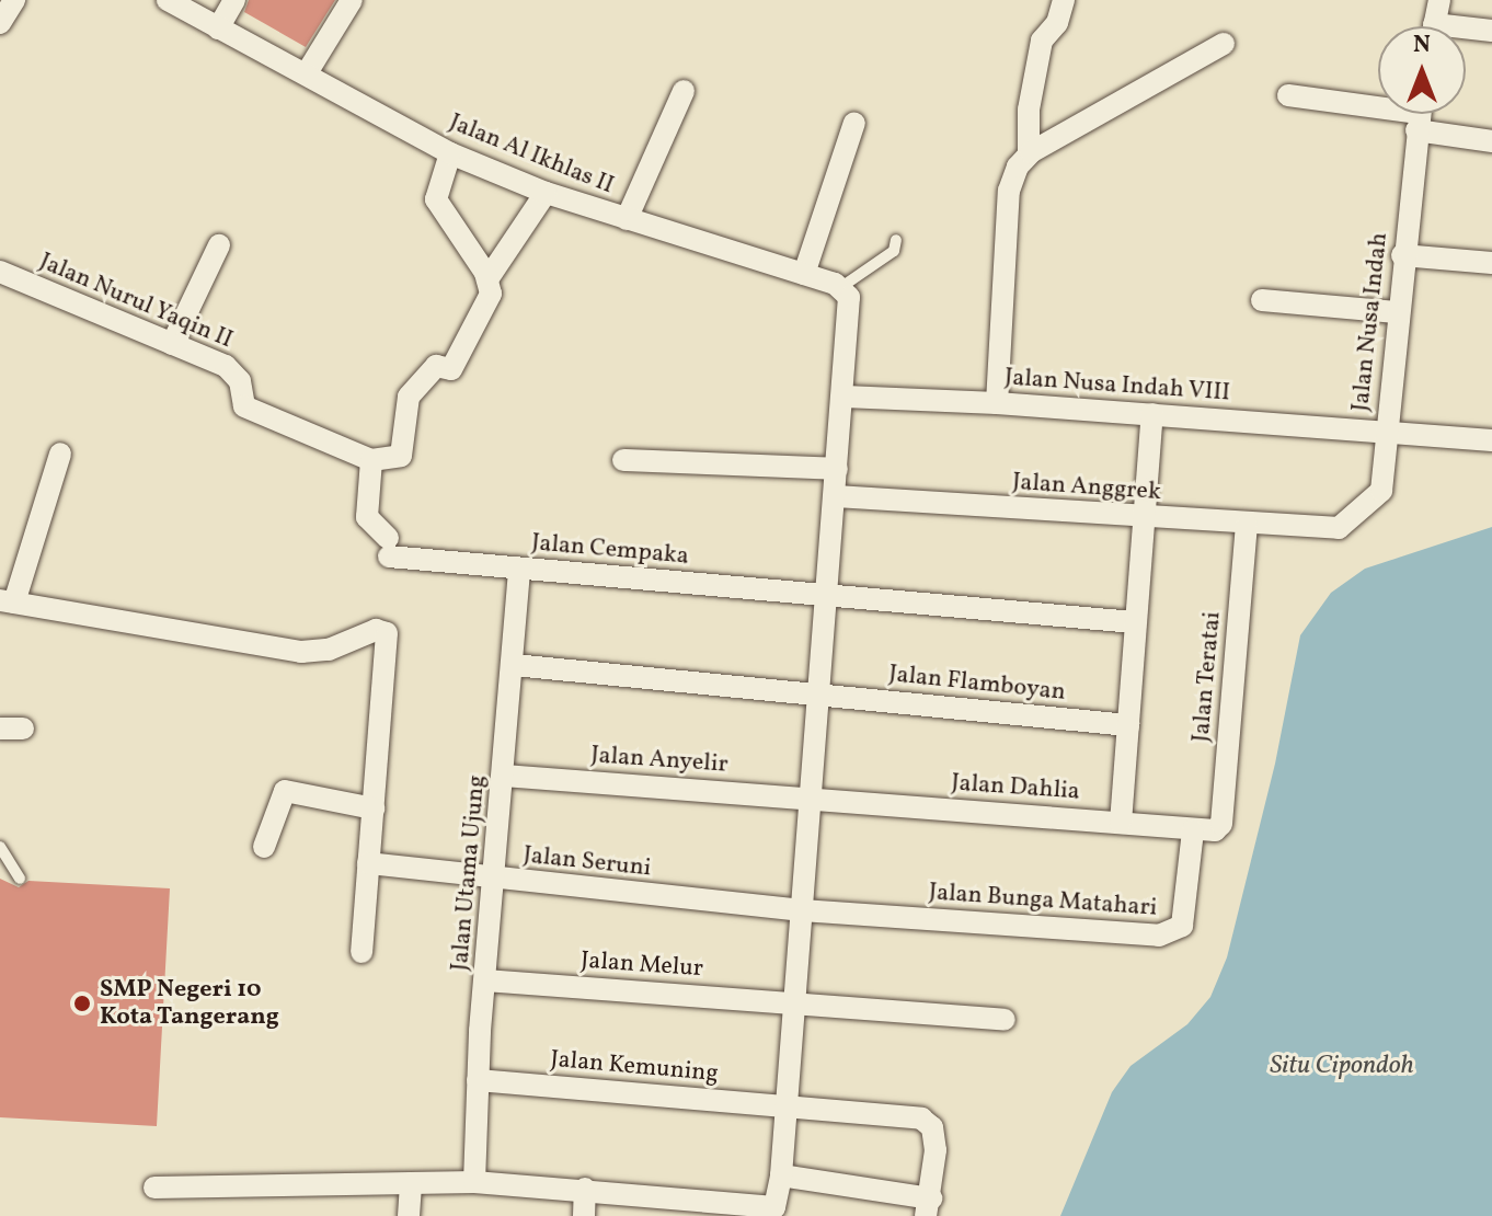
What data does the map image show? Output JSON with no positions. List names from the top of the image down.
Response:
{
  "streets": {
    "street": [
      "Jalan Al Ikhlas II",
      "Jalan Nurul Yaqin II",
      "Jalan Nusa Indah",
      "Jalan Nusa Indah VIII",
      "Jalan Anggrek",
      "Jalan Cempaka",
      "Jalan Teratai",
      "Jalan Flamboyan",
      "Jalan Anyelir",
      "Jalan Dahlia",
      "Jalan Seruni",
      "Jalan Utama Ujung",
      "Jalan Bunga Matahari",
      "Jalan Melur",
      "Jalan Kemuning"
    ]
  },
  "crossings": [
    ["Jalan Nurul Yaqin II", "Jalan Cempaka"],
    ["Jalan Nusa Indah", "Jalan Nusa Indah VIII"],
    ["Jalan Nusa Indah", "Jalan Anggrek"],
    ["Jalan Anggrek", "Jalan Teratai"],
    ["Jalan Cempaka", "Jalan Utama Ujung"],
    ["Jalan Teratai", "Jalan Dahlia"],
    ["Jalan Teratai", "Jalan Bunga Matahari"],
    ["Jalan Flamboyan", "Jalan Utama Ujung"],
    ["Jalan Anyelir", "Jalan Dahlia"],
    ["Jalan Anyelir", "Jalan Utama Ujung"],
    ["Jalan Dahlia", "Jalan Bunga Matahari"],
    ["Jalan Seruni", "Jalan Utama Ujung"],
    ["Jalan Seruni", "Jalan Bunga Matahari"],
    ["Jalan Utama Ujung", "Jalan Melur"],
    ["Jalan Utama Ujung", "Jalan Kemuning"]
  ],
  "water": ["Situ Cipondoh"],
  "places": ["SMP Negeri 10 Kota Tangerang"],
  "north": "top"
}
